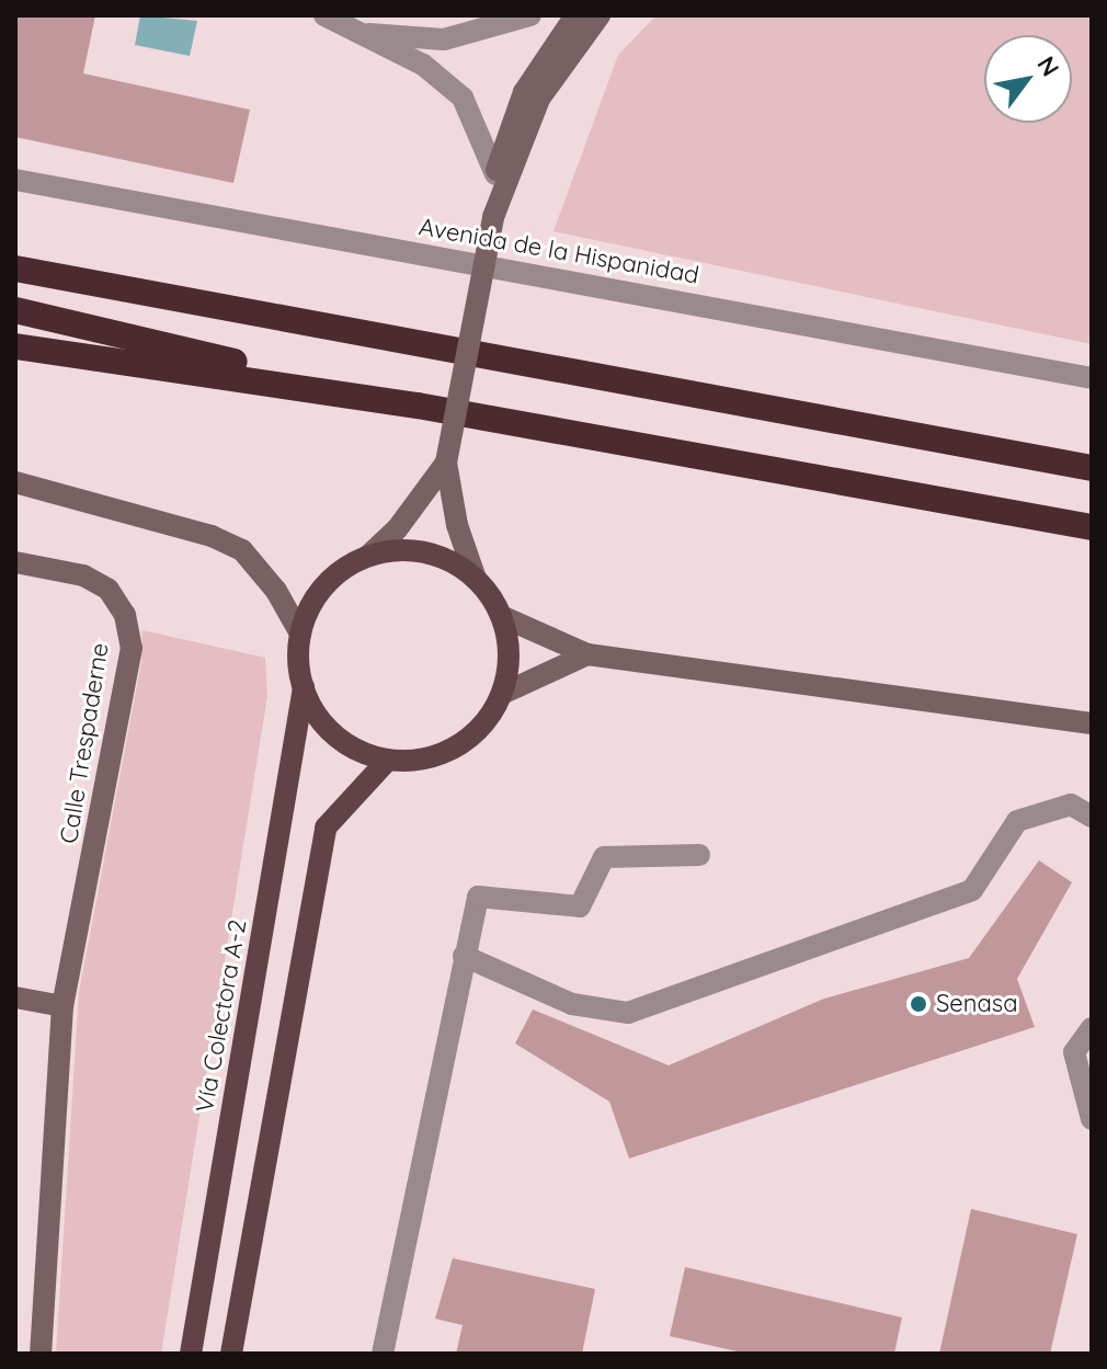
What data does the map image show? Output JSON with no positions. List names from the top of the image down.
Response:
{
  "streets": {
    "main road": ["Vía Colectora A-2"],
    "street": ["Avenida de la Hispanidad", "Calle Trespaderne"]
  },
  "places": ["Senasa"],
  "north": "top right"
}
